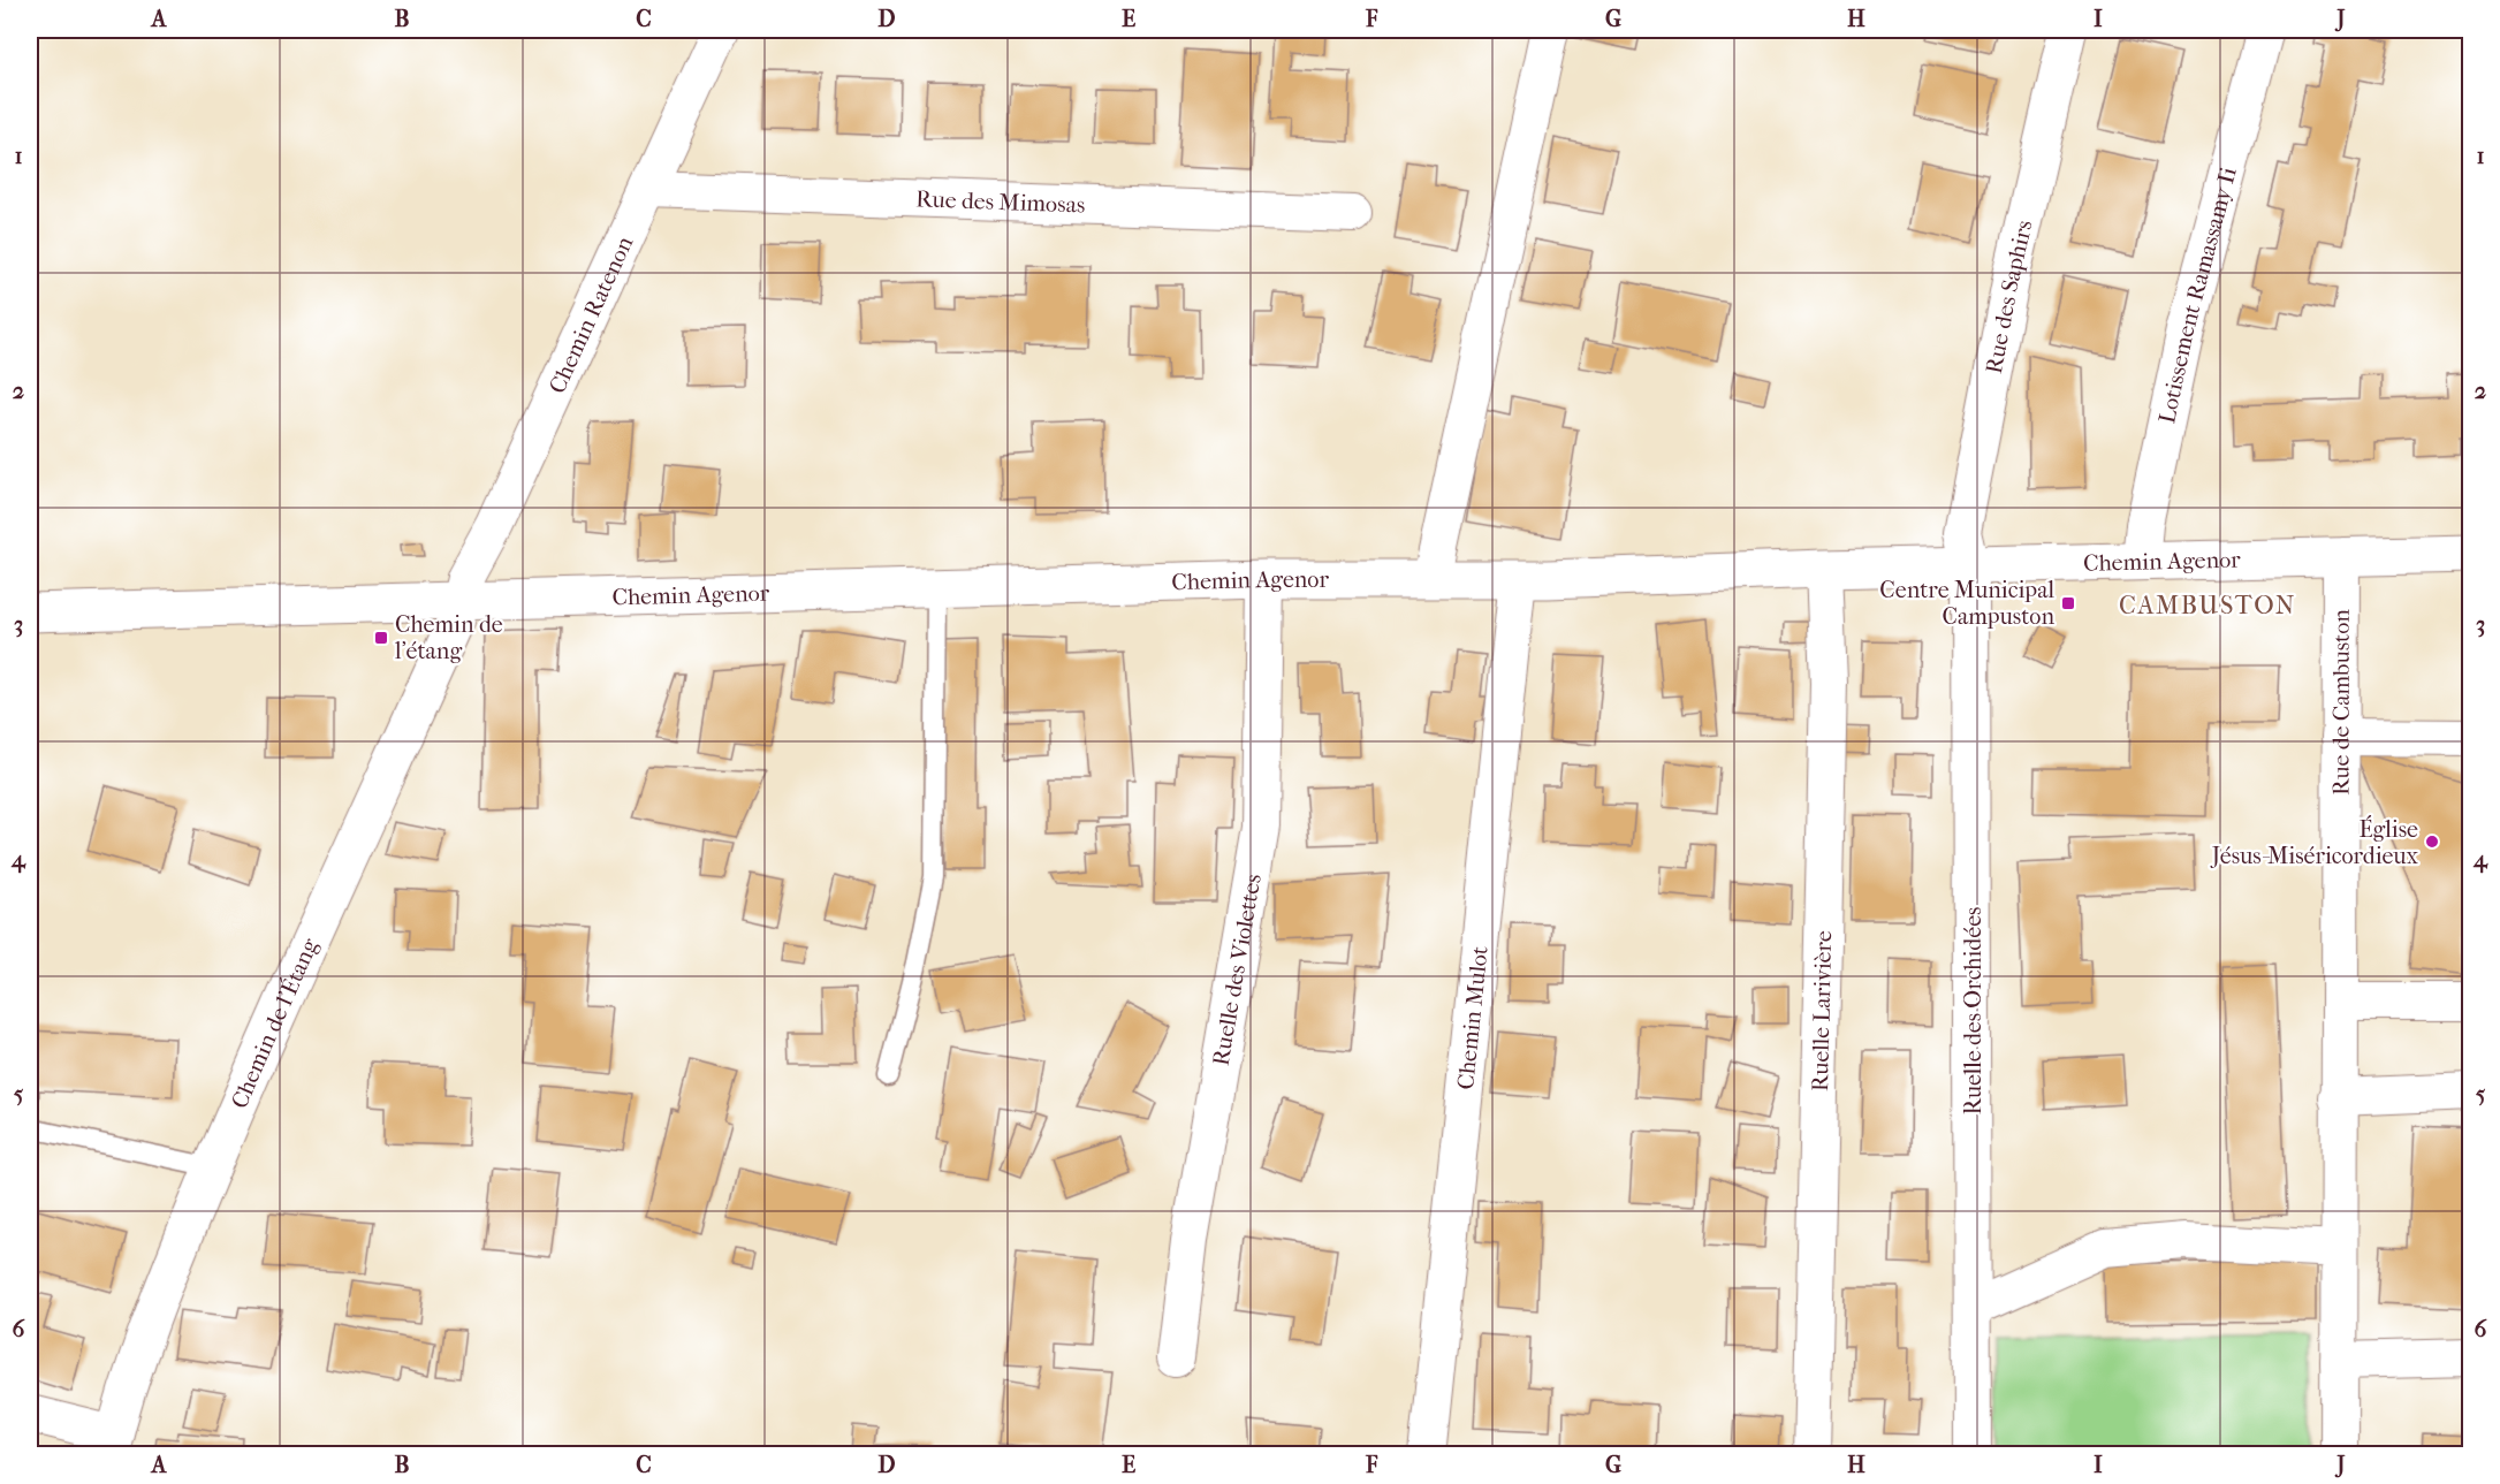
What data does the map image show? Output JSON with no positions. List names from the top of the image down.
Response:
{
  "streets": {
    "main road": ["Chemin Agenor"],
    "street": [
      "Rue des Mimosas",
      "Lotissement Ramassamy Ii",
      "Rue des Saphirs",
      "Chemin Ratenon",
      "Rue de Cambuston",
      "Ruelle des Violettes",
      "Ruelle des Orchidées",
      "Ruelle Larivière",
      "Chemin Mulot",
      "Chemin de l'Étang"
    ]
  },
  "crossings": [
    ["Rue des Mimosas", "Chemin Ratenon"],
    ["Lotissement Ramassamy Ii", "Chemin Agenor"],
    ["Rue des Saphirs", "Chemin Agenor"],
    ["Rue des Saphirs", "Ruelle des Orchidées"],
    ["Chemin Ratenon", "Chemin Agenor"],
    ["Chemin Ratenon", "Chemin de l'Étang"],
    ["Chemin Agenor", "Rue de Cambuston"],
    ["Chemin Agenor", "Ruelle des Violettes"],
    ["Chemin Agenor", "Ruelle des Orchidées"],
    ["Chemin Agenor", "Ruelle Larivière"],
    ["Chemin Agenor", "Chemin Mulot"],
    ["Chemin Agenor", "Chemin de l'Étang"]
  ],
  "districts": ["CAMBUSTON"],
  "places": {
    "transit": ["Centre Municipal Campuston", "Chemin de l'étang"],
    "other": ["Église Jésus-Miséricordieux"]
  },
  "grid": {
    "columns": [
      "A",
      "B",
      "C",
      "D",
      "E",
      "F",
      "G",
      "H",
      "I",
      "J"
    ],
    "rows": [
      "1",
      "2",
      "3",
      "4",
      "5",
      "6"
    ]
  }
}
